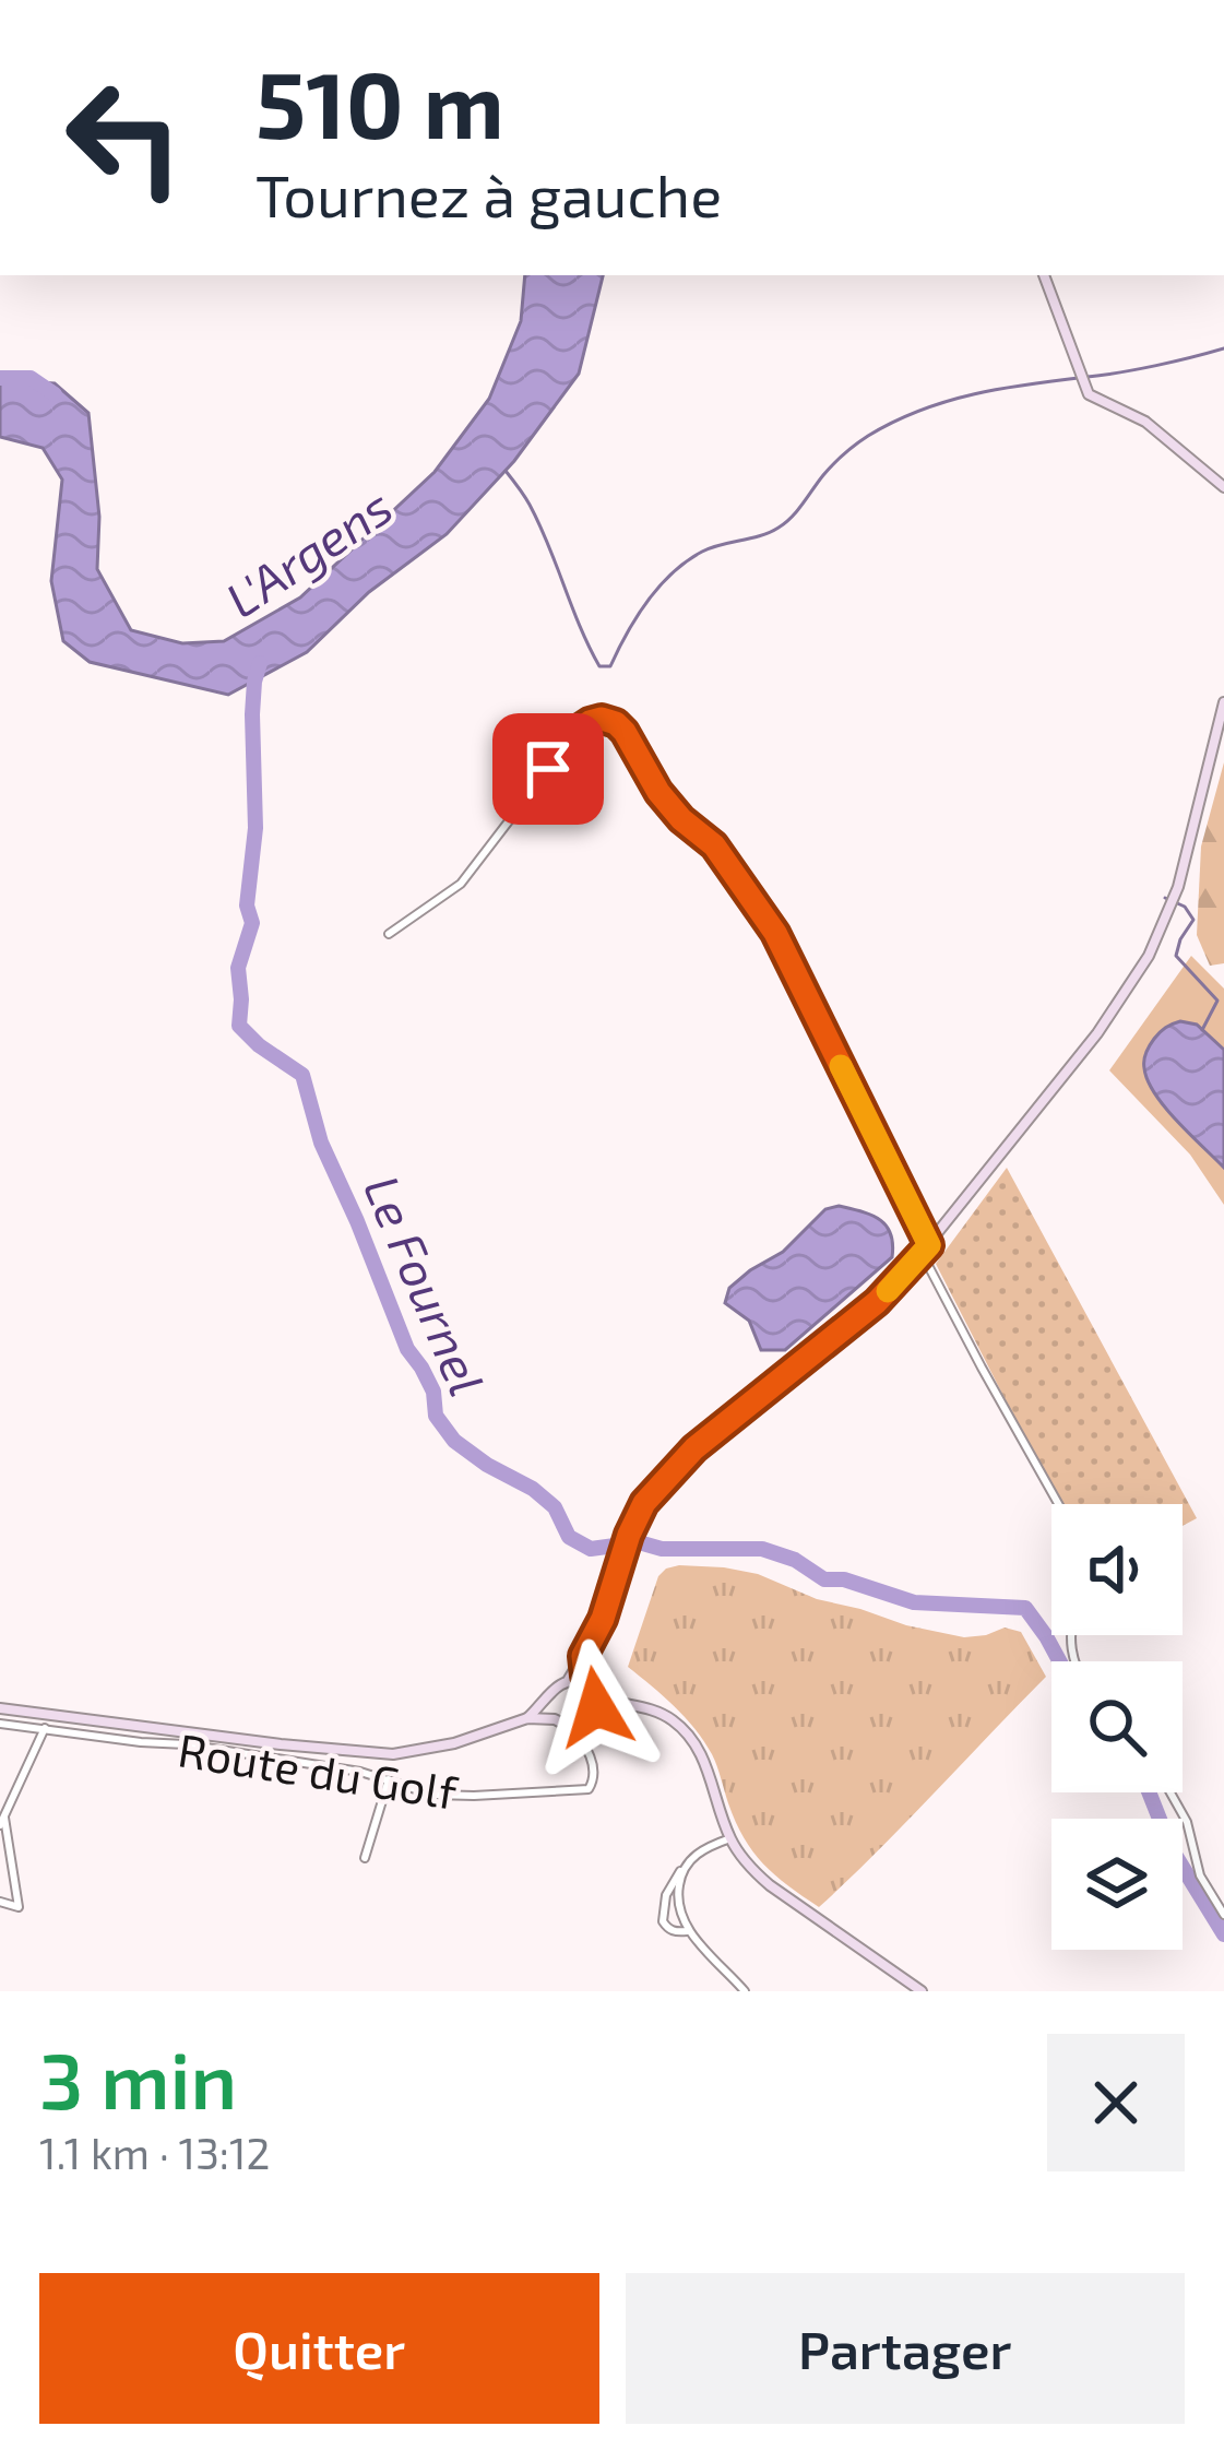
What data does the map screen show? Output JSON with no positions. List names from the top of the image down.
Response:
{
  "streets": {
    "street": ["Route du Golf"]
  },
  "water": ["L'Argens", "Le Fournel"],
  "page": {
    "turn": ["510 m", "Tournez à gauche"],
    "heading": ["3 min", "1.1 km · 13:12"],
    "buttons": ["Quitter", "Partager"]
  }
}
